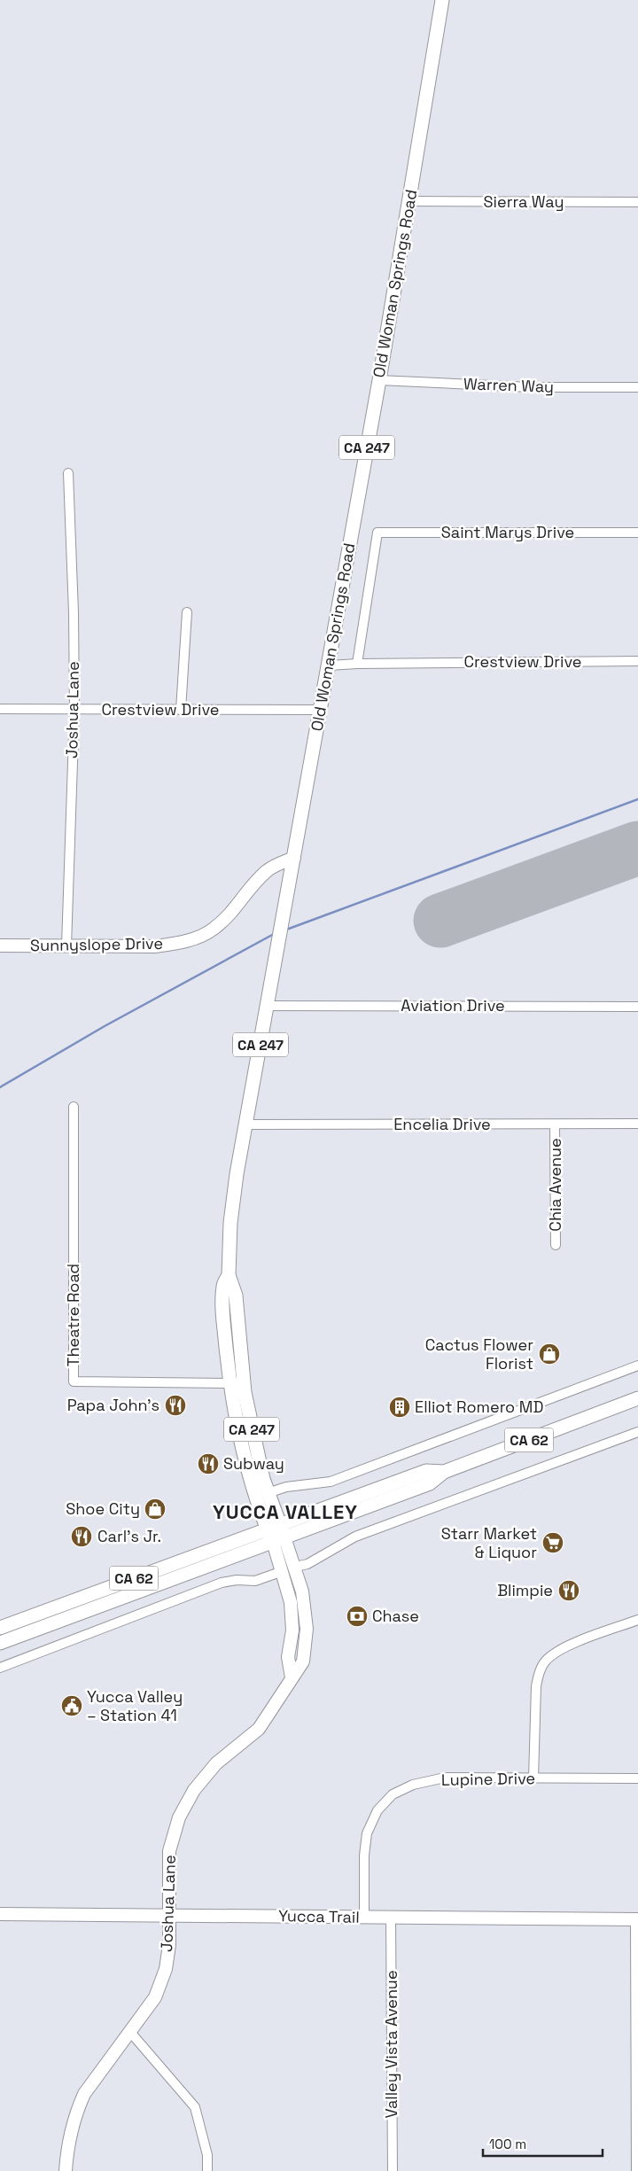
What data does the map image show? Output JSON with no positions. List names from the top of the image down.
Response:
{
  "streets": {
    "main road": [
      "Old Woman Springs Road",
      "CA 247",
      "Joshua Lane",
      "Sunnyslope Drive",
      "CA 62",
      "Yucca Trail"
    ],
    "street": [
      "Sierra Way",
      "Warren Way",
      "Saint Marys Drive",
      "Crestview Drive",
      "Aviation Drive",
      "Encelia Drive",
      "Chia Avenue",
      "Theatre Road",
      "Lupine Drive",
      "Valley Vista Avenue"
    ]
  },
  "crossings": [
    ["Sierra Way", "Old Woman Springs Road"],
    ["Old Woman Springs Road", "Warren Way"],
    ["Old Woman Springs Road", "Crestview Drive"],
    ["Old Woman Springs Road", "Joshua Lane"],
    ["Old Woman Springs Road", "Sunnyslope Drive"],
    ["Old Woman Springs Road", "Aviation Drive"],
    ["Old Woman Springs Road", "Encelia Drive"],
    ["Old Woman Springs Road", "Theatre Road"],
    ["Old Woman Springs Road", "CA 62"],
    ["Saint Marys Drive", "Crestview Drive"],
    ["Crestview Drive", "Joshua Lane"],
    ["Joshua Lane", "Sunnyslope Drive"],
    ["Joshua Lane", "CA 62"],
    ["Joshua Lane", "Yucca Trail"],
    ["Encelia Drive", "Chia Avenue"],
    ["Lupine Drive", "Yucca Trail"],
    ["Yucca Trail", "Valley Vista Avenue"]
  ],
  "districts": ["YUCCA VALLEY"],
  "places": {
    "shop": ["Cactus Flower Florist", "Shoe City"],
    "restaurant": [
      "Papa John's",
      "Subway",
      "Carl's Jr.",
      "Blimpie"
    ],
    "building": ["Elliot Romero MD"],
    "supermarket": ["Starr Market & Liquor"],
    "bank": ["Chase"],
    "public building": ["Yucca Valley – Station 41"]
  },
  "scale_bar": "100 m"
}
